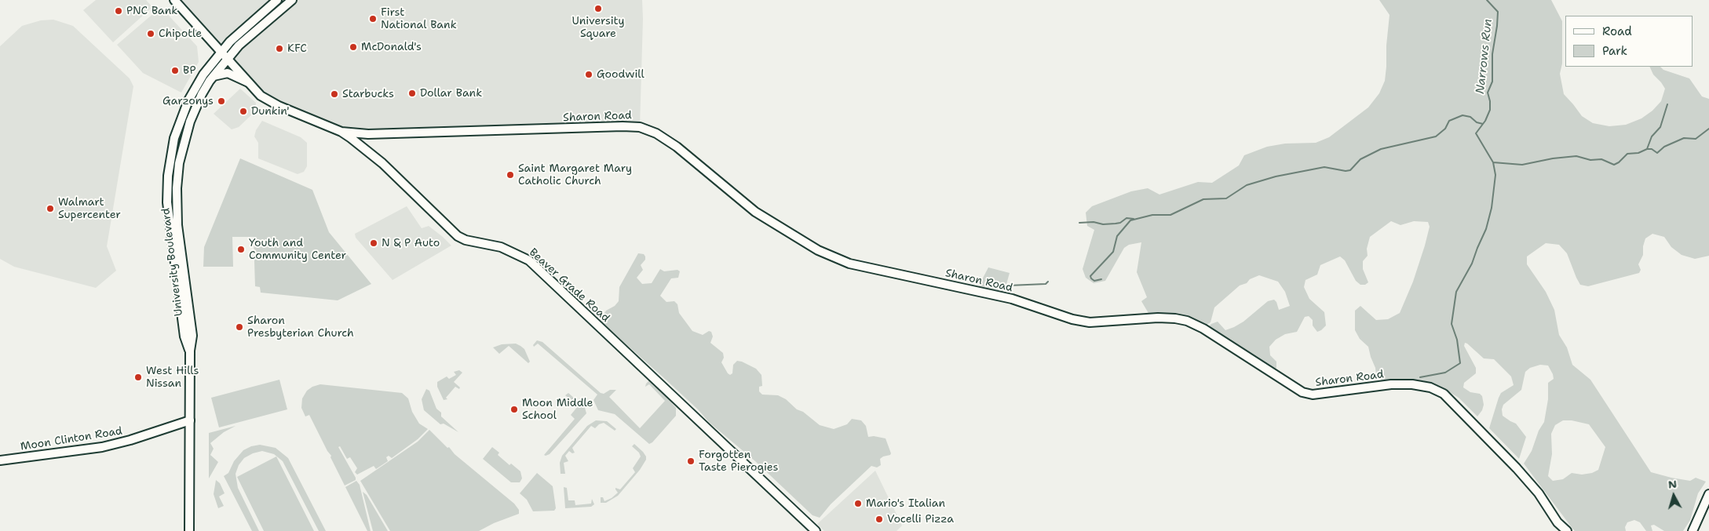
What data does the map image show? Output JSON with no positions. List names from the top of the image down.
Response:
{
  "streets": {
    "main road": [
      "Sharon Road",
      "University Boulevard",
      "Beaver Grade Road",
      "Moon Clinton Road"
    ]
  },
  "crossings": [
    ["Sharon Road", "Beaver Grade Road"],
    ["University Boulevard", "Beaver Grade Road"],
    ["University Boulevard", "Moon Clinton Road"]
  ],
  "water": ["Narrows Run"],
  "places": [
    "University Square",
    "PNC Bank",
    "First National Bank",
    "Chipotle",
    "McDonald's",
    "KFC",
    "BP",
    "Goodwill",
    "Dollar Bank",
    "Starbucks",
    "Garzonys",
    "Dunkin'",
    "Saint Margaret Mary Catholic Church",
    "Walmart Supercenter",
    "N & P Auto",
    "Youth and Community Center",
    "Sharon Presbyterian Church",
    "West Hills Nissan",
    "Moon Middle School",
    "Forgotten Taste Pierogies",
    "Mario's Italian",
    "Vocelli Pizza"
  ],
  "legend": ["Road", "Park"],
  "north": "top"
}
